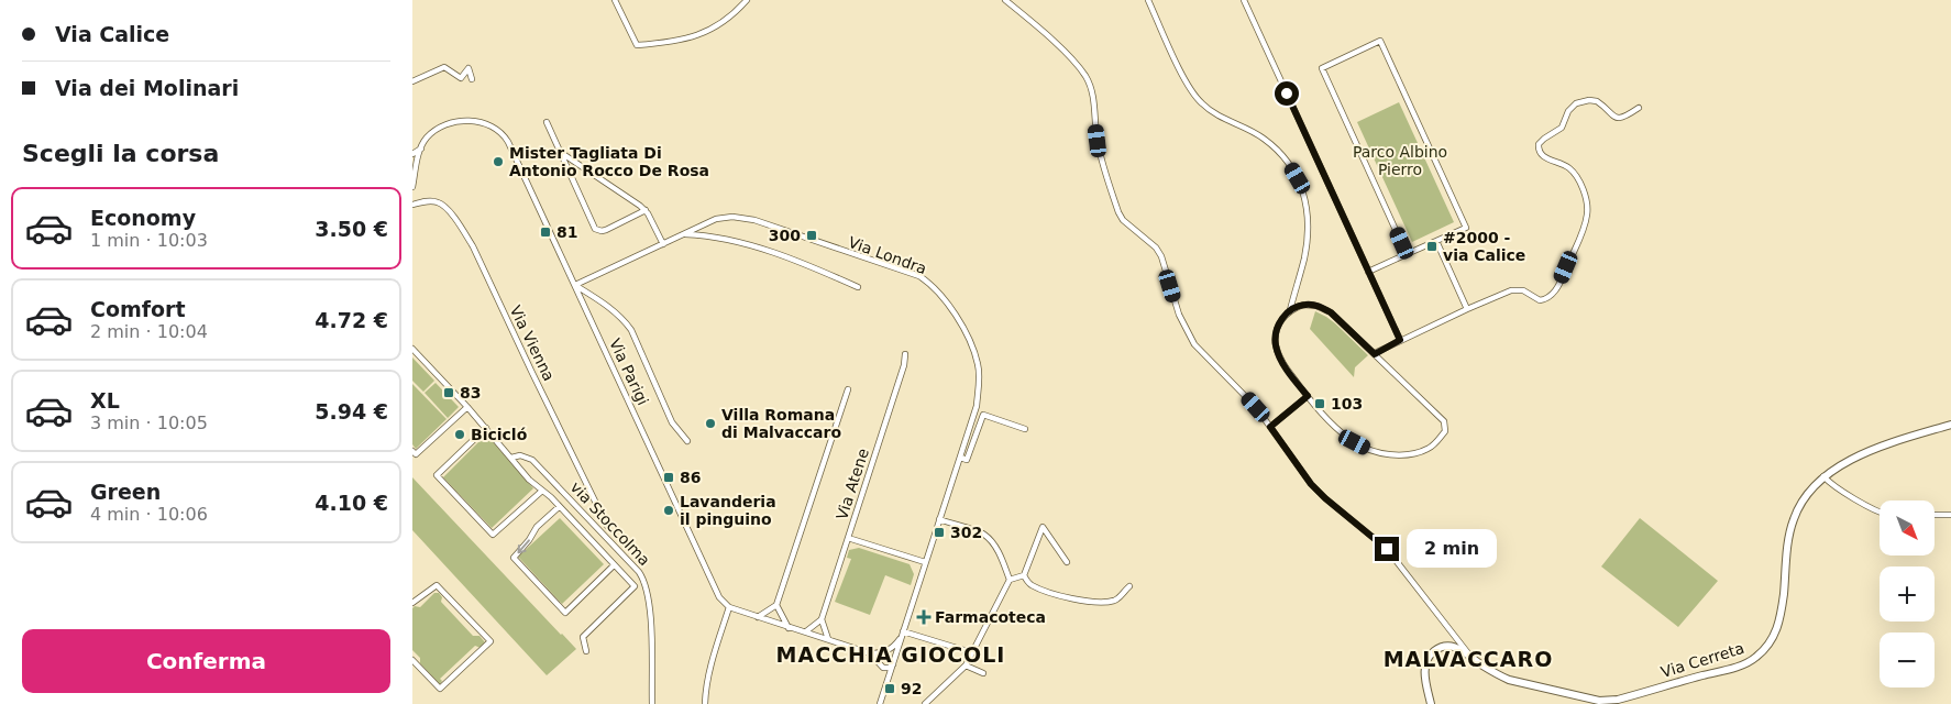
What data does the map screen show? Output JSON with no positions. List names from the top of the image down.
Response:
{
  "streets": {
    "street": [
      "Via Londra",
      "Via Vienna",
      "Via Parigi",
      "Via Atene",
      "via Stoccolma",
      "Via Cerreta"
    ]
  },
  "crossings": [
    ["Via Londra", "Via Parigi"]
  ],
  "districts": ["MACCHIA GIOCOLI", "MALVACCARO"],
  "parks": ["Parco Albino Pierro"],
  "places": {
    "other": [
      "Mister Tagliata Di Antonio Rocco De Rosa",
      "Villa Romana di Malvaccaro",
      "Bicicló",
      "Lavanderia il pinguino"
    ],
    "transit": [
      "81",
      "300",
      "#2000 - via Calice",
      "83",
      "103",
      "86",
      "302",
      "92"
    ],
    "health": ["Farmacoteca"]
  },
  "north": "bottom right",
  "page": {
    "banner": ["Via Calice", "Via dei Molinari"],
    "heading": "Scegli la corsa",
    "list": [
      {
        "name": "Economy",
        "note": "1 min · 10:03",
        "value": "3.50 €"
      },
      {
        "name": "Comfort",
        "note": "2 min · 10:04",
        "value": "4.72 €"
      },
      {
        "name": "XL",
        "note": "3 min · 10:05",
        "value": "5.94 €"
      },
      {
        "name": "Green",
        "note": "4 min · 10:06",
        "value": "4.10 €"
      }
    ],
    "map_buttons": ["+", "−"],
    "bubble": "2 min",
    "buttons": "Conferma"
  }
}
